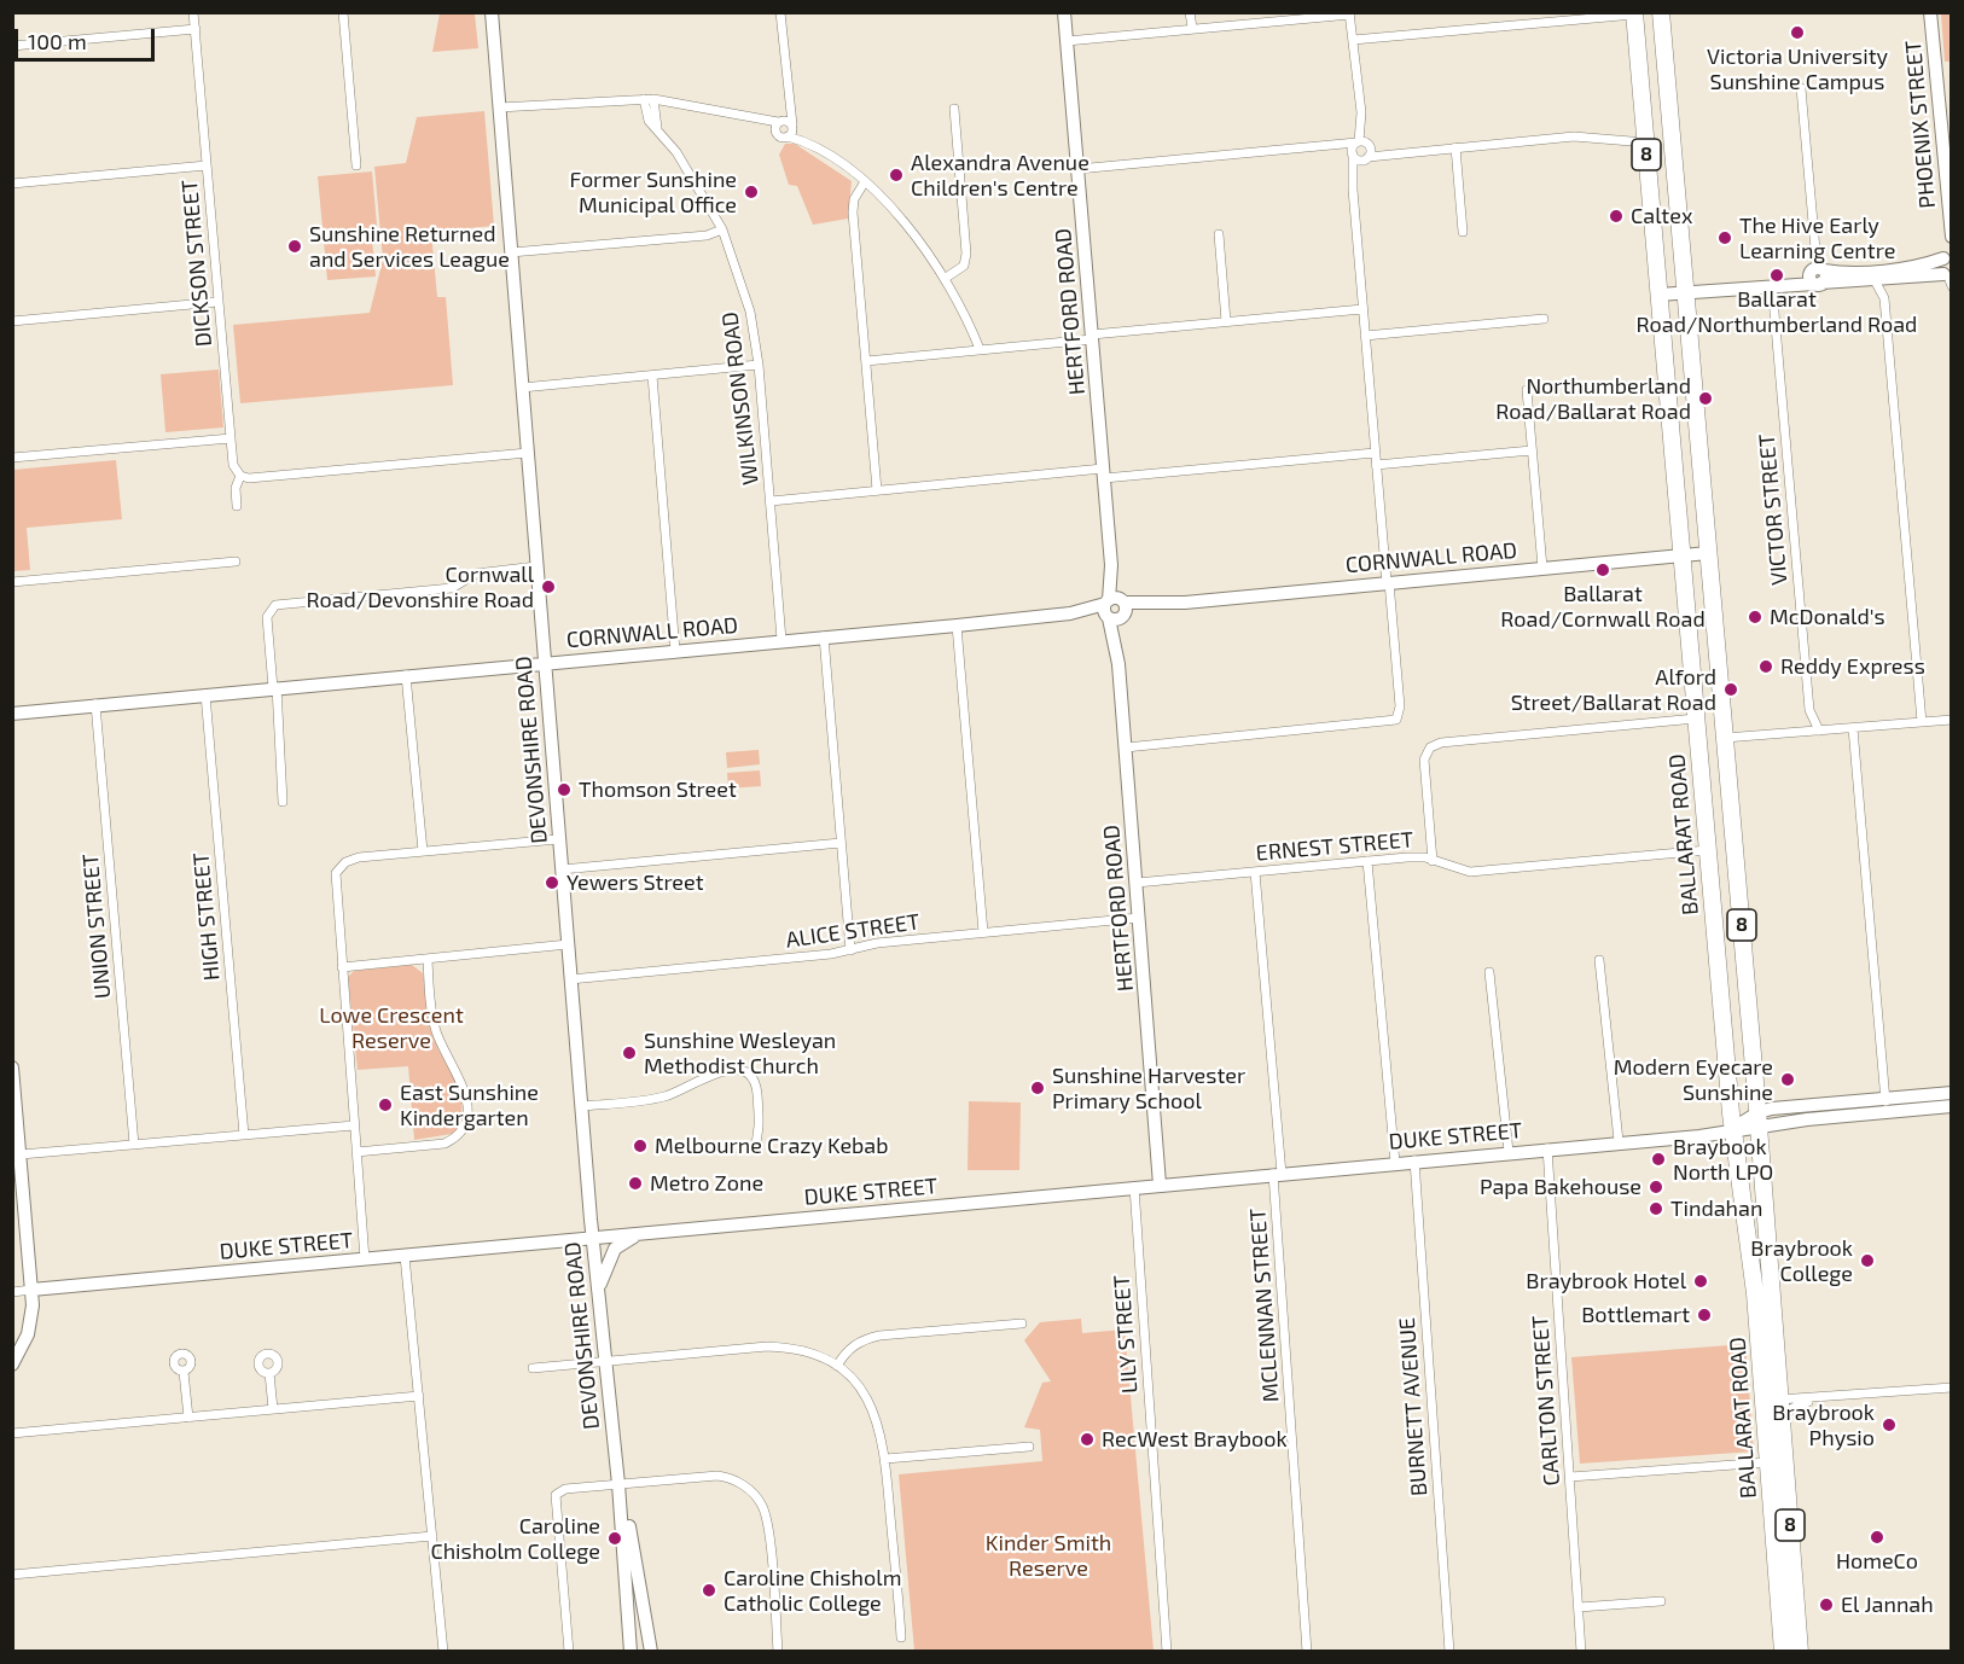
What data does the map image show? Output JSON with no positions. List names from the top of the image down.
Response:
{
  "streets": {
    "highway": ["8", "BALLARAT ROAD"],
    "street": [
      "PHOENIX STREET",
      "DICKSON STREET",
      "HERTFORD ROAD",
      "WILKINSON ROAD",
      "VICTOR STREET",
      "CORNWALL ROAD",
      "DEVONSHIRE ROAD",
      "ERNEST STREET",
      "HIGH STREET",
      "UNION STREET",
      "ALICE STREET",
      "DUKE STREET",
      "MCLENNAN STREET",
      "LILY STREET",
      "CARLTON STREET",
      "BURNETT AVENUE"
    ]
  },
  "crossings": [
    ["HERTFORD ROAD", "CORNWALL ROAD"],
    ["HERTFORD ROAD", "ERNEST STREET"],
    ["HERTFORD ROAD", "ALICE STREET"],
    ["HERTFORD ROAD", "DUKE STREET"],
    ["WILKINSON ROAD", "CORNWALL ROAD"],
    ["CORNWALL ROAD", "DEVONSHIRE ROAD"],
    ["CORNWALL ROAD", "BALLARAT ROAD"],
    ["CORNWALL ROAD", "HIGH STREET"],
    ["CORNWALL ROAD", "UNION STREET"],
    ["DEVONSHIRE ROAD", "ALICE STREET"],
    ["DEVONSHIRE ROAD", "DUKE STREET"],
    ["BALLARAT ROAD", "ERNEST STREET"],
    ["BALLARAT ROAD", "DUKE STREET"],
    ["ERNEST STREET", "MCLENNAN STREET"],
    ["DUKE STREET", "MCLENNAN STREET"],
    ["DUKE STREET", "LILY STREET"],
    ["DUKE STREET", "CARLTON STREET"],
    ["DUKE STREET", "BURNETT AVENUE"]
  ],
  "parks": ["Lowe Crescent Reserve", "Kinder Smith Reserve"],
  "places": [
    "Victoria University Sunshine Campus",
    "Alexandra Avenue Children's Centre",
    "Former Sunshine Municipal Office",
    "Caltex",
    "The Hive Early Learning Centre",
    "Sunshine Returned and Services League",
    "Ballarat Road/Northumberland Road",
    "Northumberland Road/Ballarat Road",
    "Ballarat Road/Cornwall Road",
    "Cornwall Road/Devonshire Road",
    "McDonald's",
    "Reddy Express",
    "Alford Street/Ballarat Road",
    "Thomson Street",
    "Yewers Street",
    "Sunshine Wesleyan Methodist Church",
    "Modern Eyecare Sunshine",
    "Sunshine Harvester Primary School",
    "East Sunshine Kindergarten",
    "Melbourne Crazy Kebab",
    "Braybook North LPO",
    "Metro Zone",
    "Papa Bakehouse",
    "Tindahan",
    "Braybrook College",
    "Braybrook Hotel",
    "Bottlemart",
    "Braybrook Physio",
    "RecWest Braybook",
    "HomeCo",
    "Caroline Chisholm College",
    "Caroline Chisholm Catholic College",
    "El Jannah"
  ],
  "scale_bar": "100 m"
}
